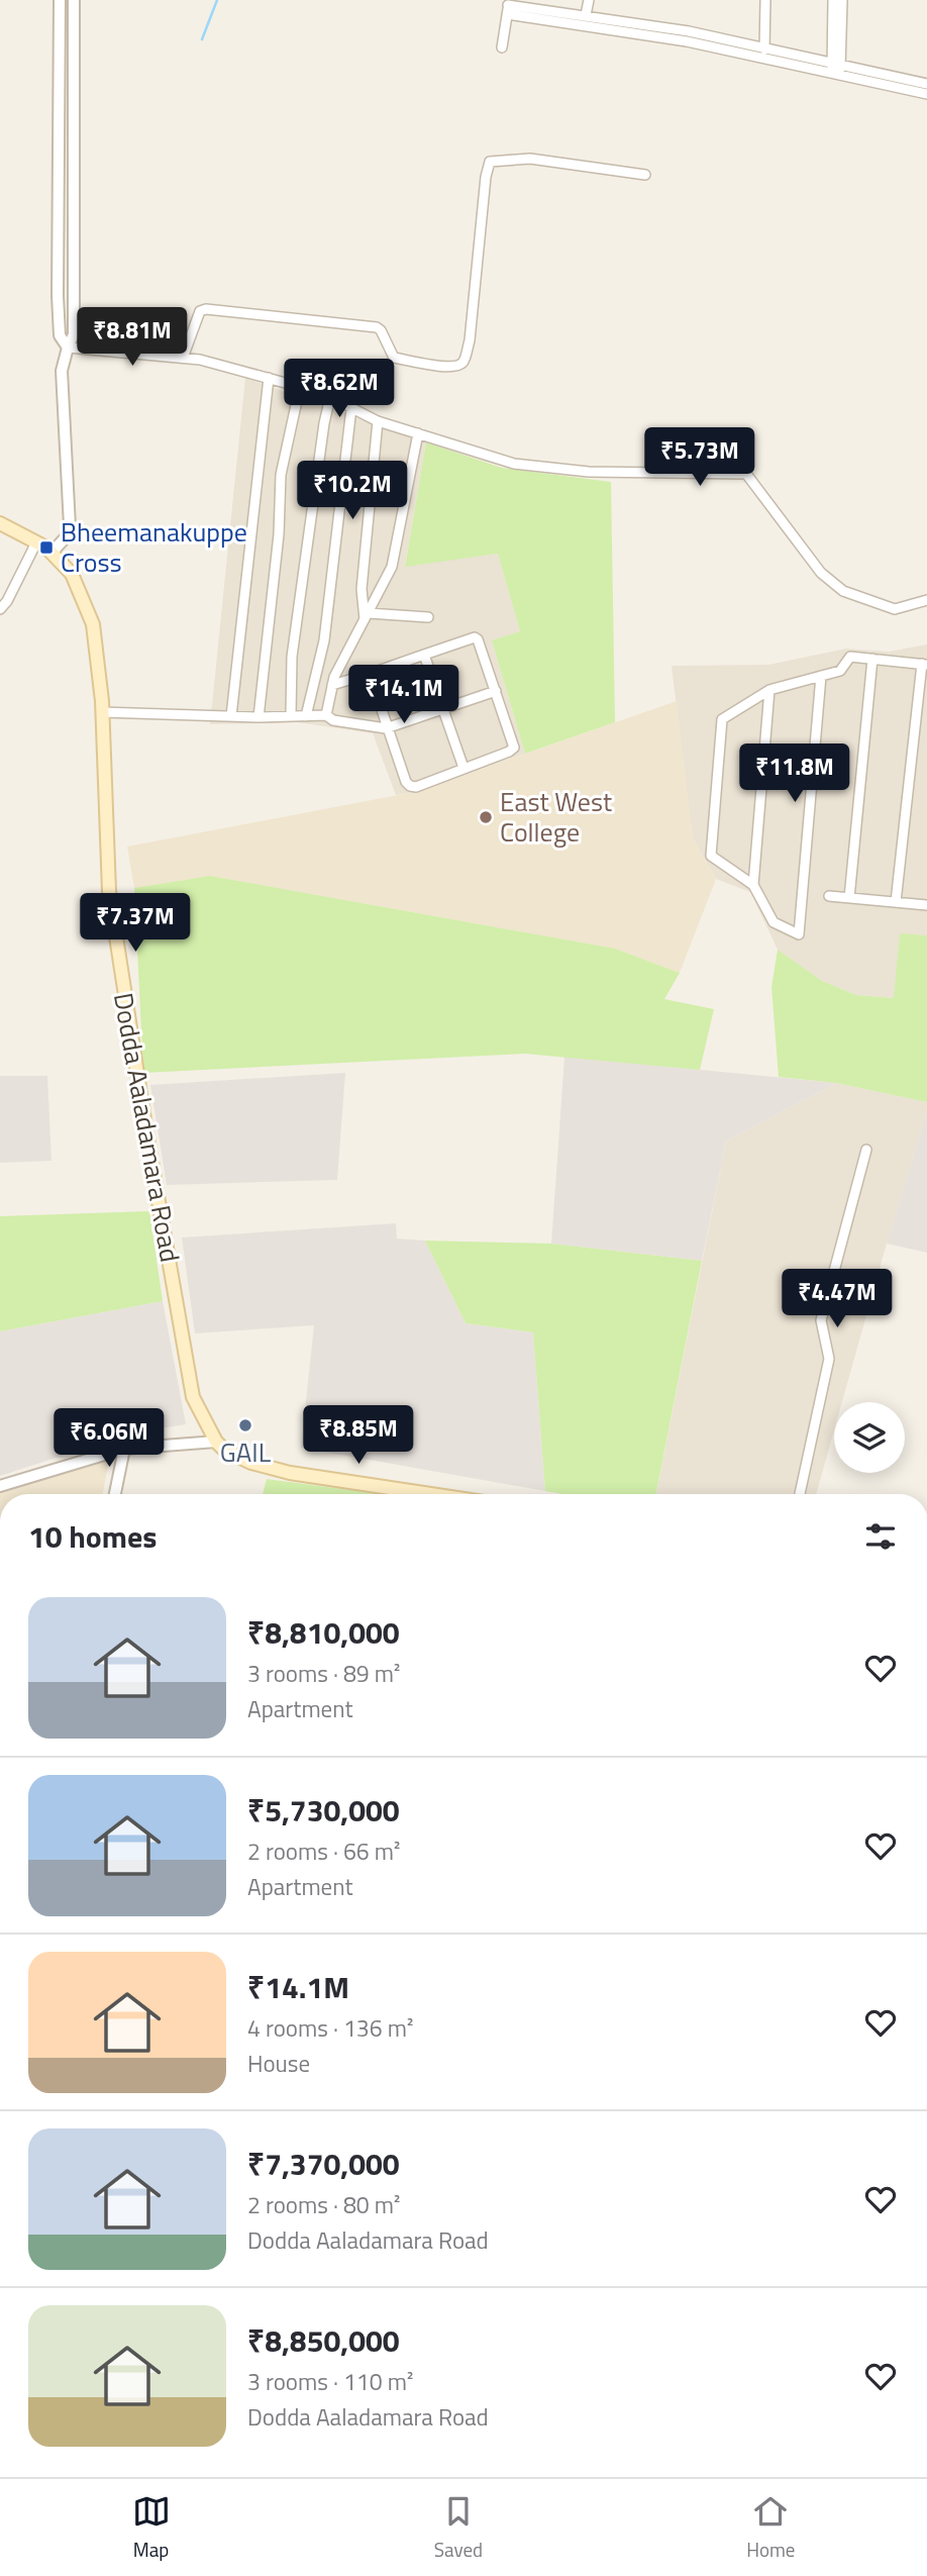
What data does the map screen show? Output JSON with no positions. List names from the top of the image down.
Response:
{
  "streets": {
    "main road": ["Dodda Aaladamara Road"]
  },
  "places": {
    "transit": ["Bheemanakuppe Cross"],
    "other": ["East West College", "GAIL"]
  },
  "page": {
    "price": [
      "₹8.81M",
      "₹8.62M",
      "₹5.73M",
      "₹10.2M",
      "₹14.1M",
      "₹11.8M",
      "₹7.37M",
      "₹4.47M",
      "₹8.85M",
      "₹6.06M"
    ],
    "heading": "10 homes",
    "list": [
      {
        "name": "₹8,810,000",
        "note": "3 rooms · 89 m² · Apartment"
      },
      {
        "name": "₹5,730,000",
        "note": "2 rooms · 66 m² · Apartment"
      },
      {
        "name": "₹14.1M",
        "note": "4 rooms · 136 m² · House"
      },
      {
        "name": "₹7,370,000",
        "note": "2 rooms · 80 m² · Dodda Aaladamara Road"
      },
      {
        "name": "₹8,850,000",
        "note": "3 rooms · 110 m² · Dodda Aaladamara Road"
      }
    ],
    "tabs": ["Map", "Saved", "Home"]
  }
}
